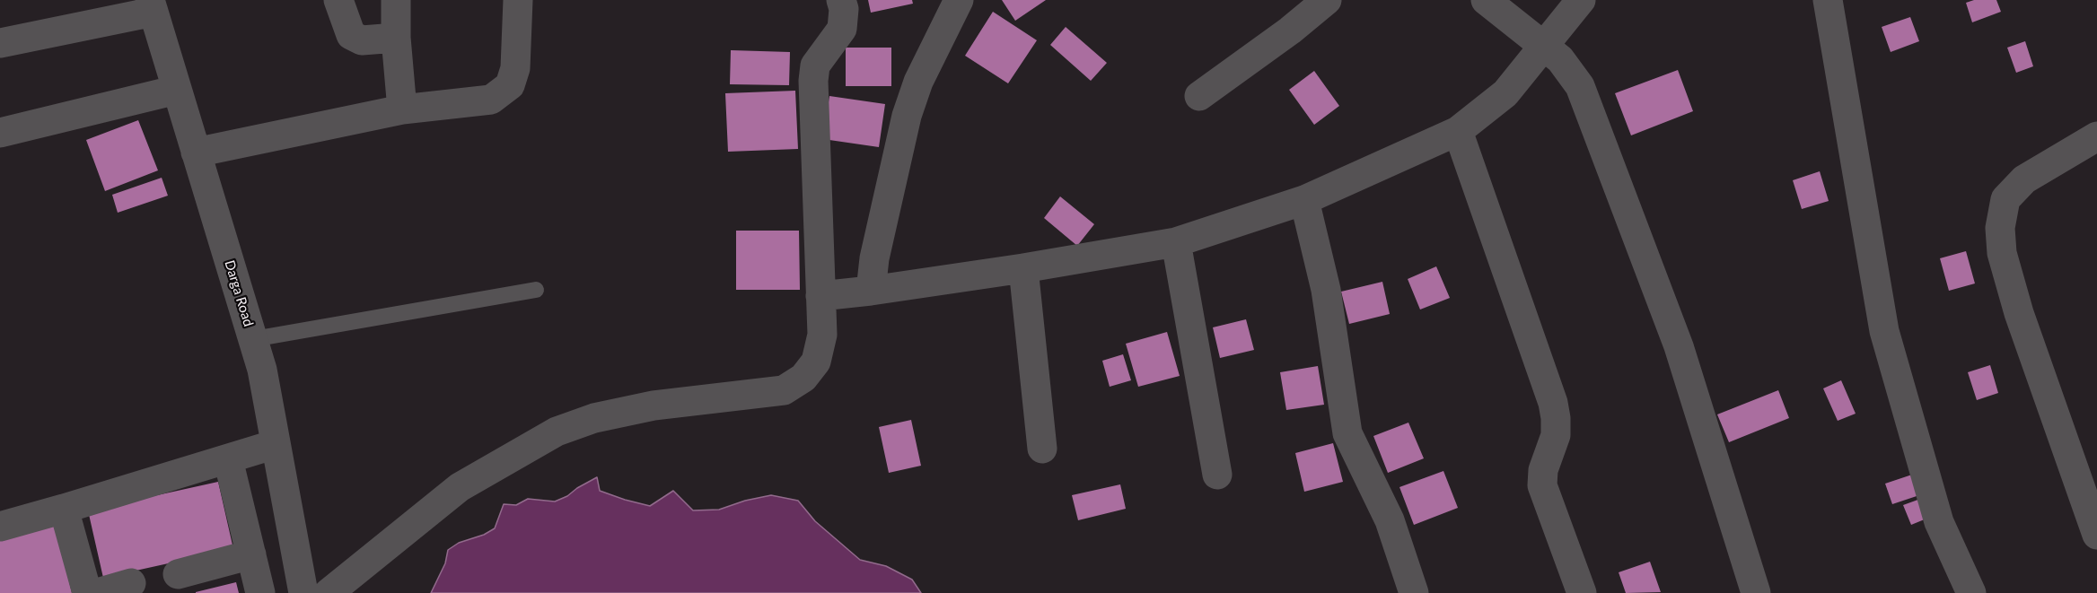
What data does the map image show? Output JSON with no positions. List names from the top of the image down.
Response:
{
  "streets": {
    "street": ["Darga Road"]
  }
}
